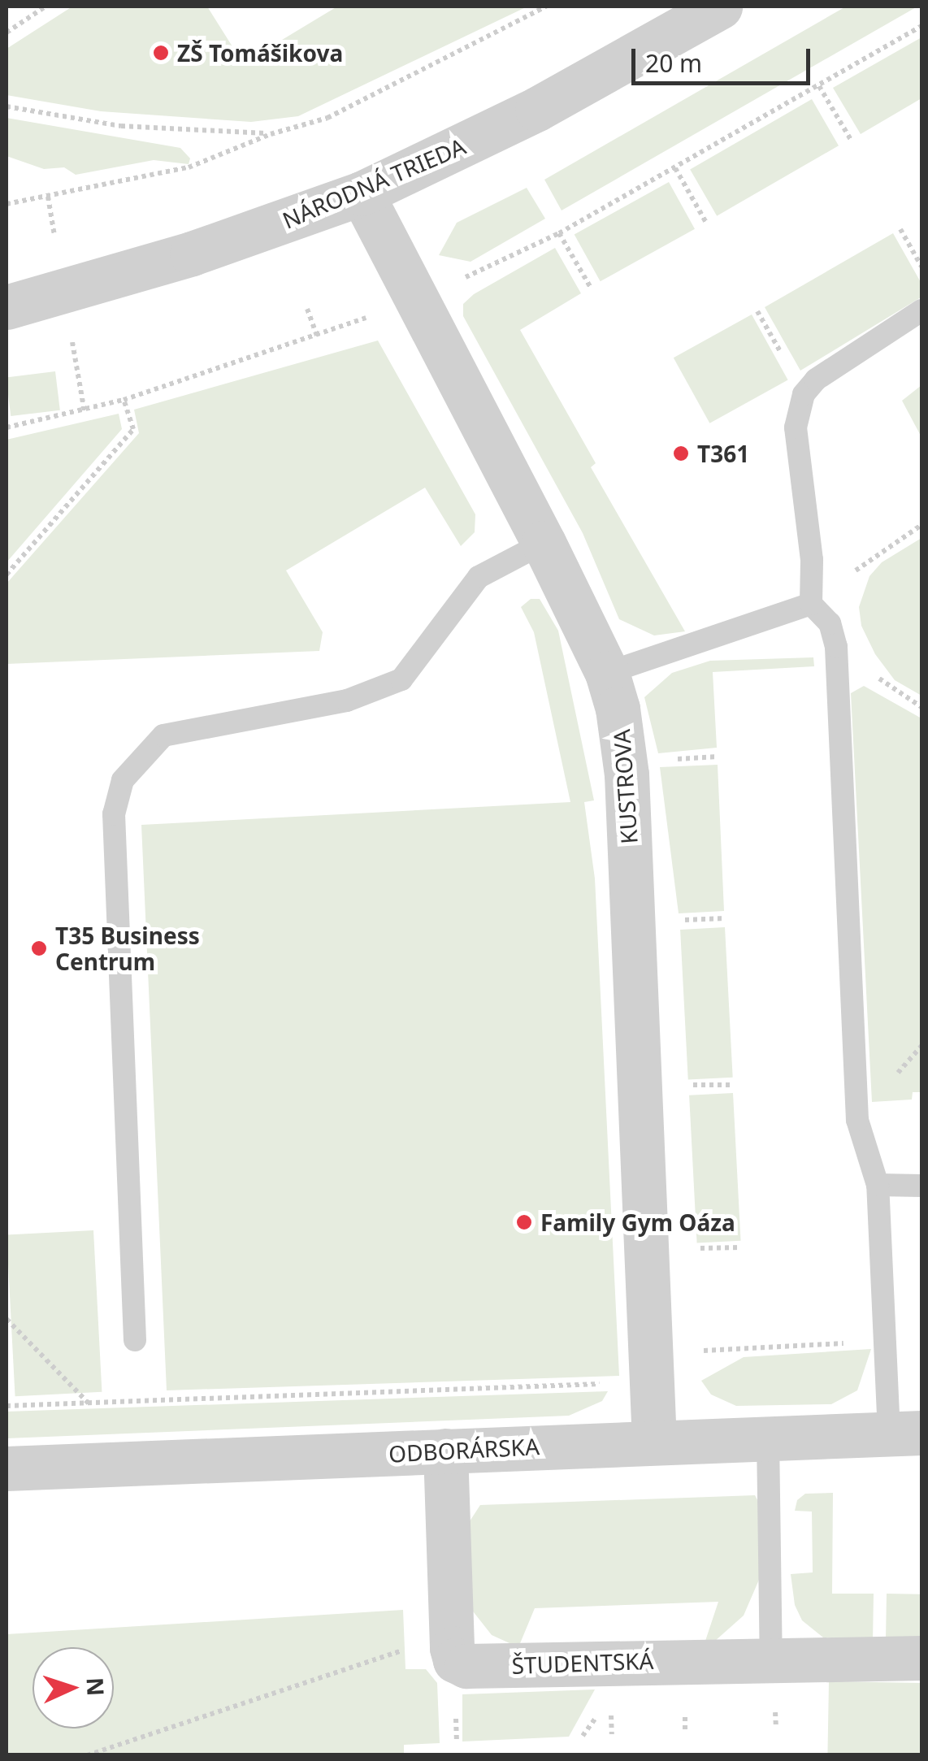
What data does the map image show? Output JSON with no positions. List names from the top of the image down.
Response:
{
  "streets": {
    "street": [
      "NÁRODNÁ TRIEDA",
      "KUSTROVA",
      "ODBORÁRSKA",
      "ŠTUDENTSKÁ"
    ]
  },
  "crossings": [
    ["NÁRODNÁ TRIEDA", "KUSTROVA"],
    ["KUSTROVA", "ODBORÁRSKA"],
    ["ODBORÁRSKA", "ŠTUDENTSKÁ"]
  ],
  "places": [
    "ZŠ Tomášikova",
    "T361",
    "T35 Business Centrum",
    "Family Gym Oáza"
  ],
  "scale_bar": "20 m",
  "north": "right"
}
